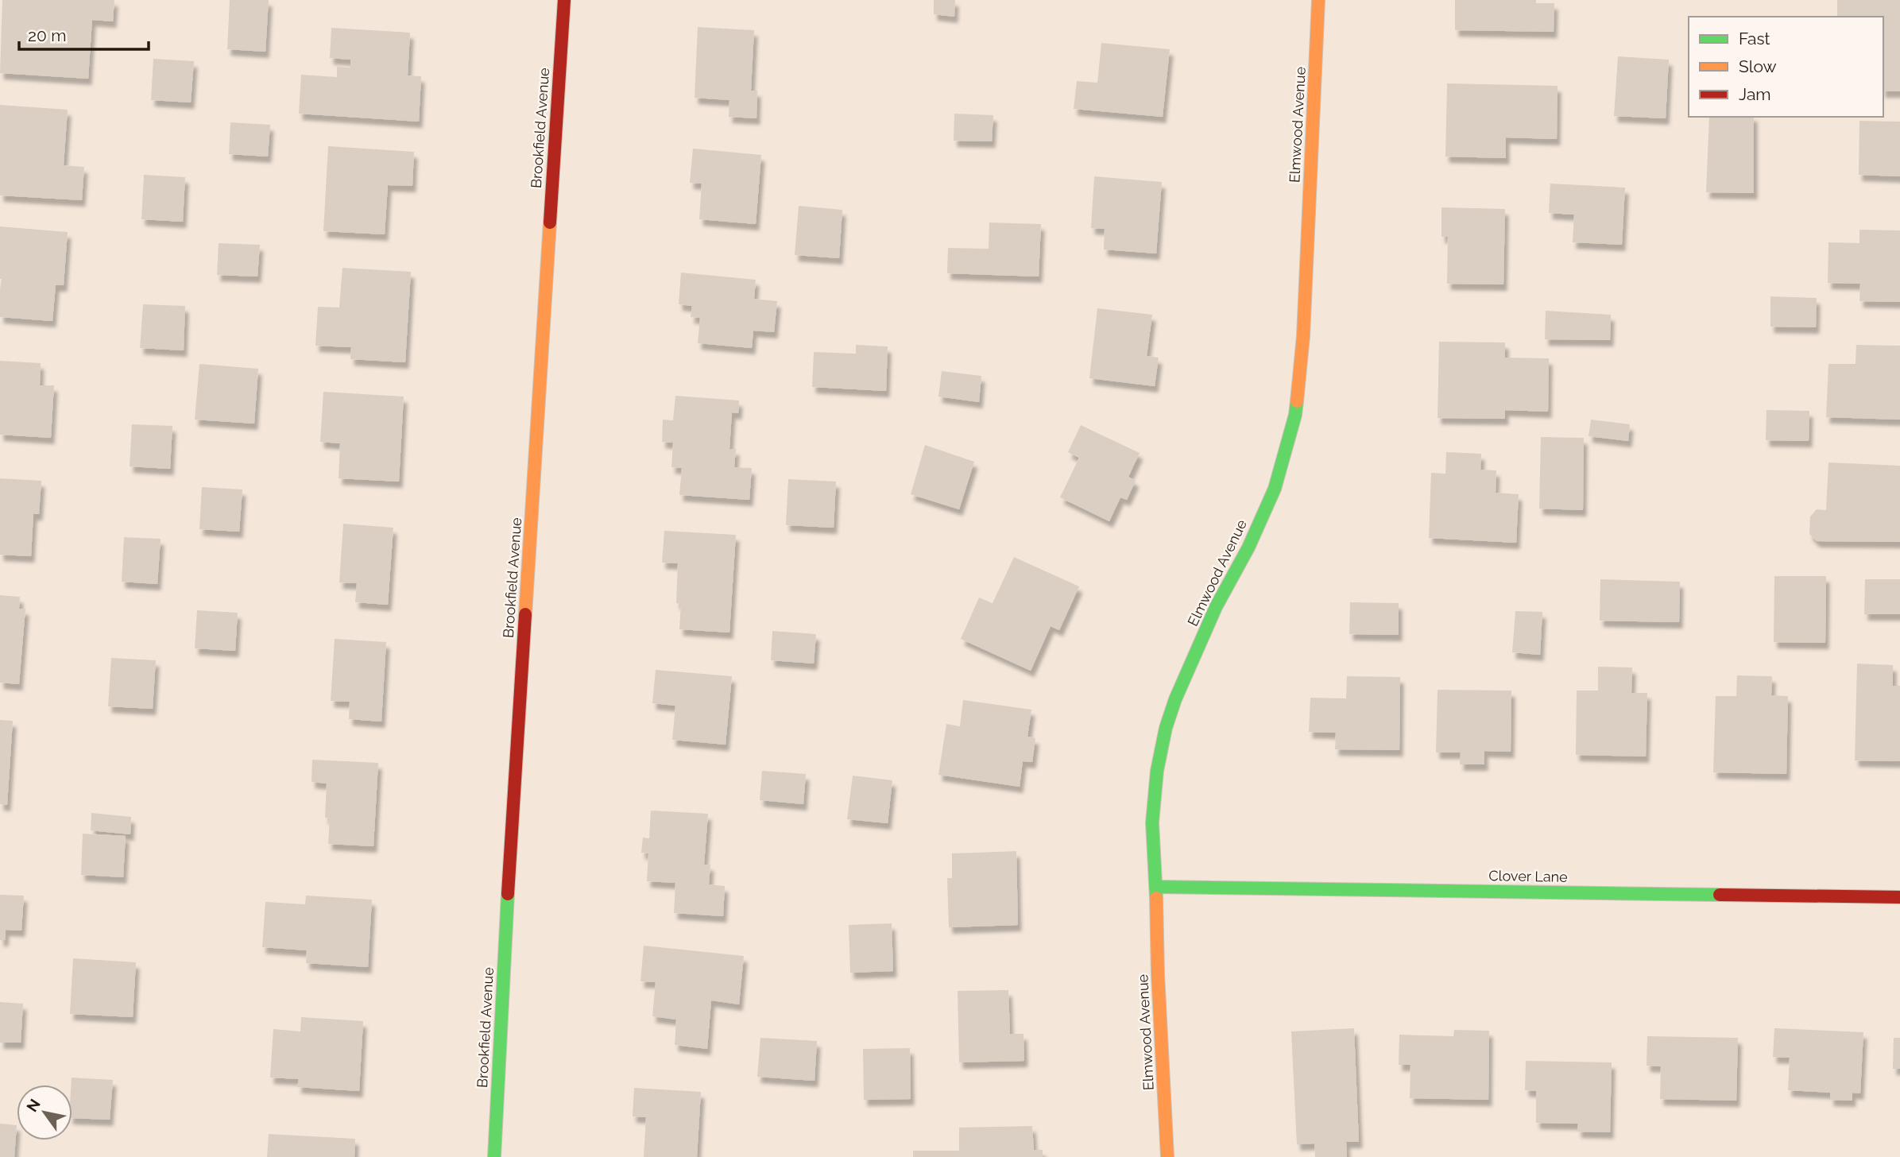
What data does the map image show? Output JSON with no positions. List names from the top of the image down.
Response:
{
  "streets": {
    "street": ["Elmwood Avenue", "Brookfield Avenue", "Clover Lane"]
  },
  "crossings": [
    ["Elmwood Avenue", "Clover Lane"]
  ],
  "legend": ["Fast", "Slow", "Jam"],
  "scale_bar": "20 m",
  "north": "top left"
}
